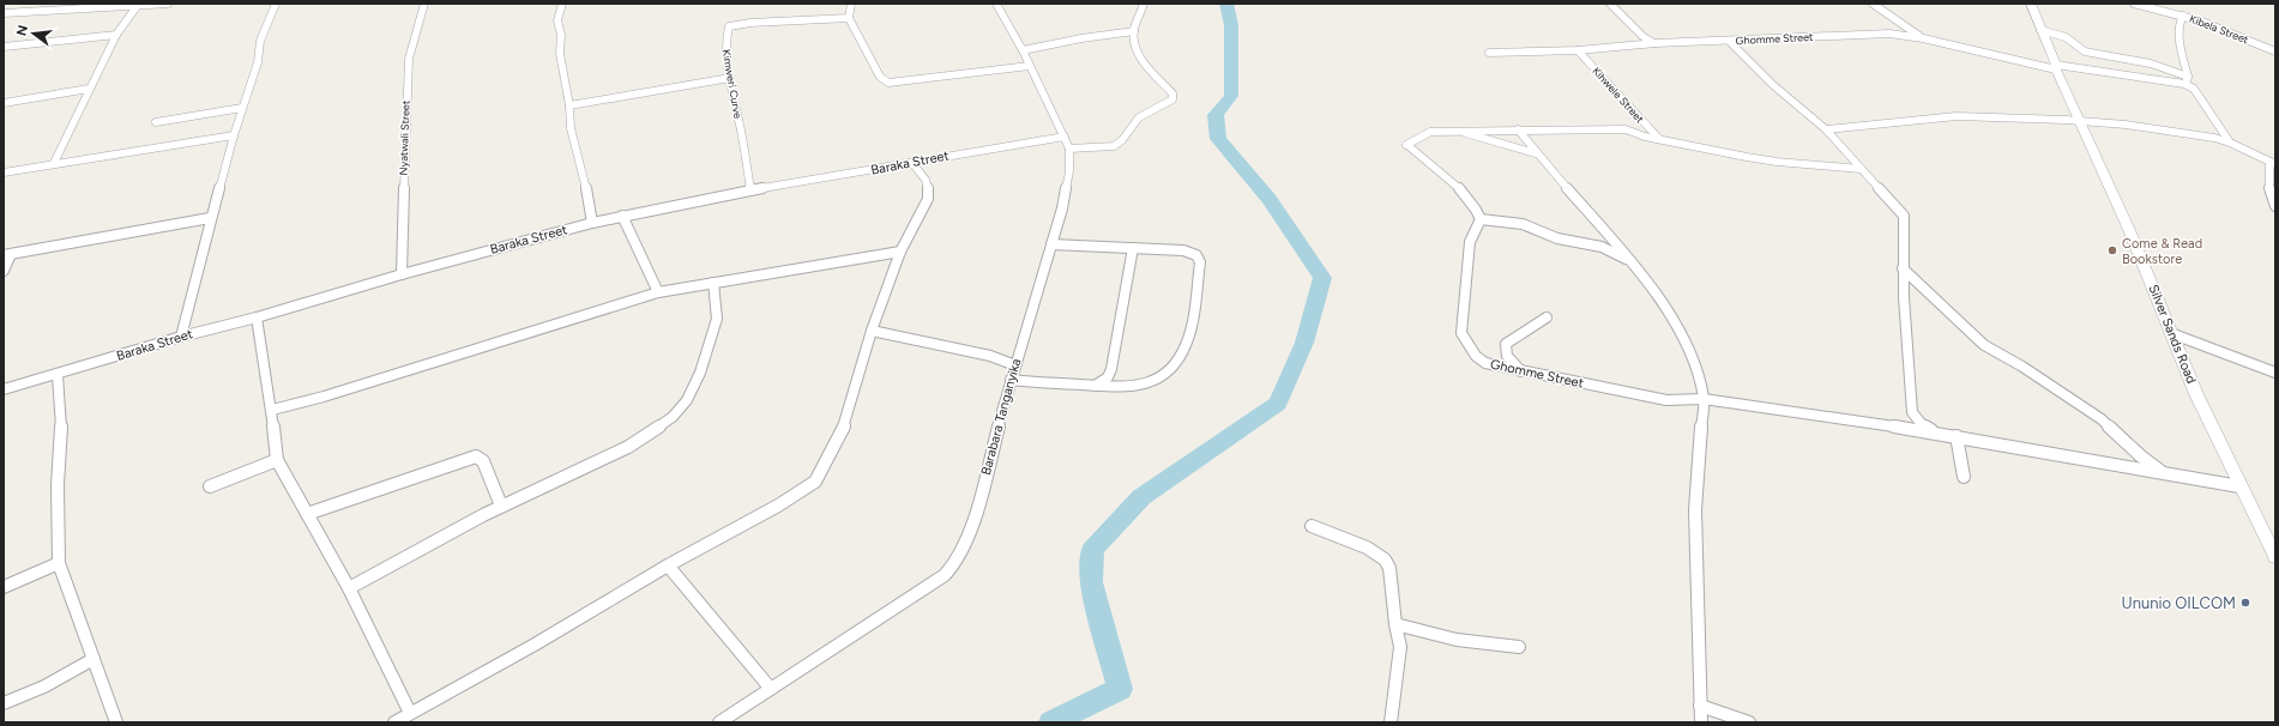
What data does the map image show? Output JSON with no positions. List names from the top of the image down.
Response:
{
  "streets": {
    "street": [
      "Kibela Street",
      "Ghomme Street",
      "Kimweri Curve",
      "Kihwele Street",
      "Nyatwali Street",
      "Baraka Street",
      "Silver Sands Road",
      "Barabara Tanganyika"
    ]
  },
  "crossings": [
    ["Ghomme Street", "Kihwele Street"],
    ["Ghomme Street", "Silver Sands Road"],
    ["Kimweri Curve", "Baraka Street"],
    ["Nyatwali Street", "Baraka Street"],
    ["Baraka Street", "Barabara Tanganyika"]
  ],
  "places": ["Come & Read Bookstore", "Ununio OILCOM"],
  "north": "left"
}
